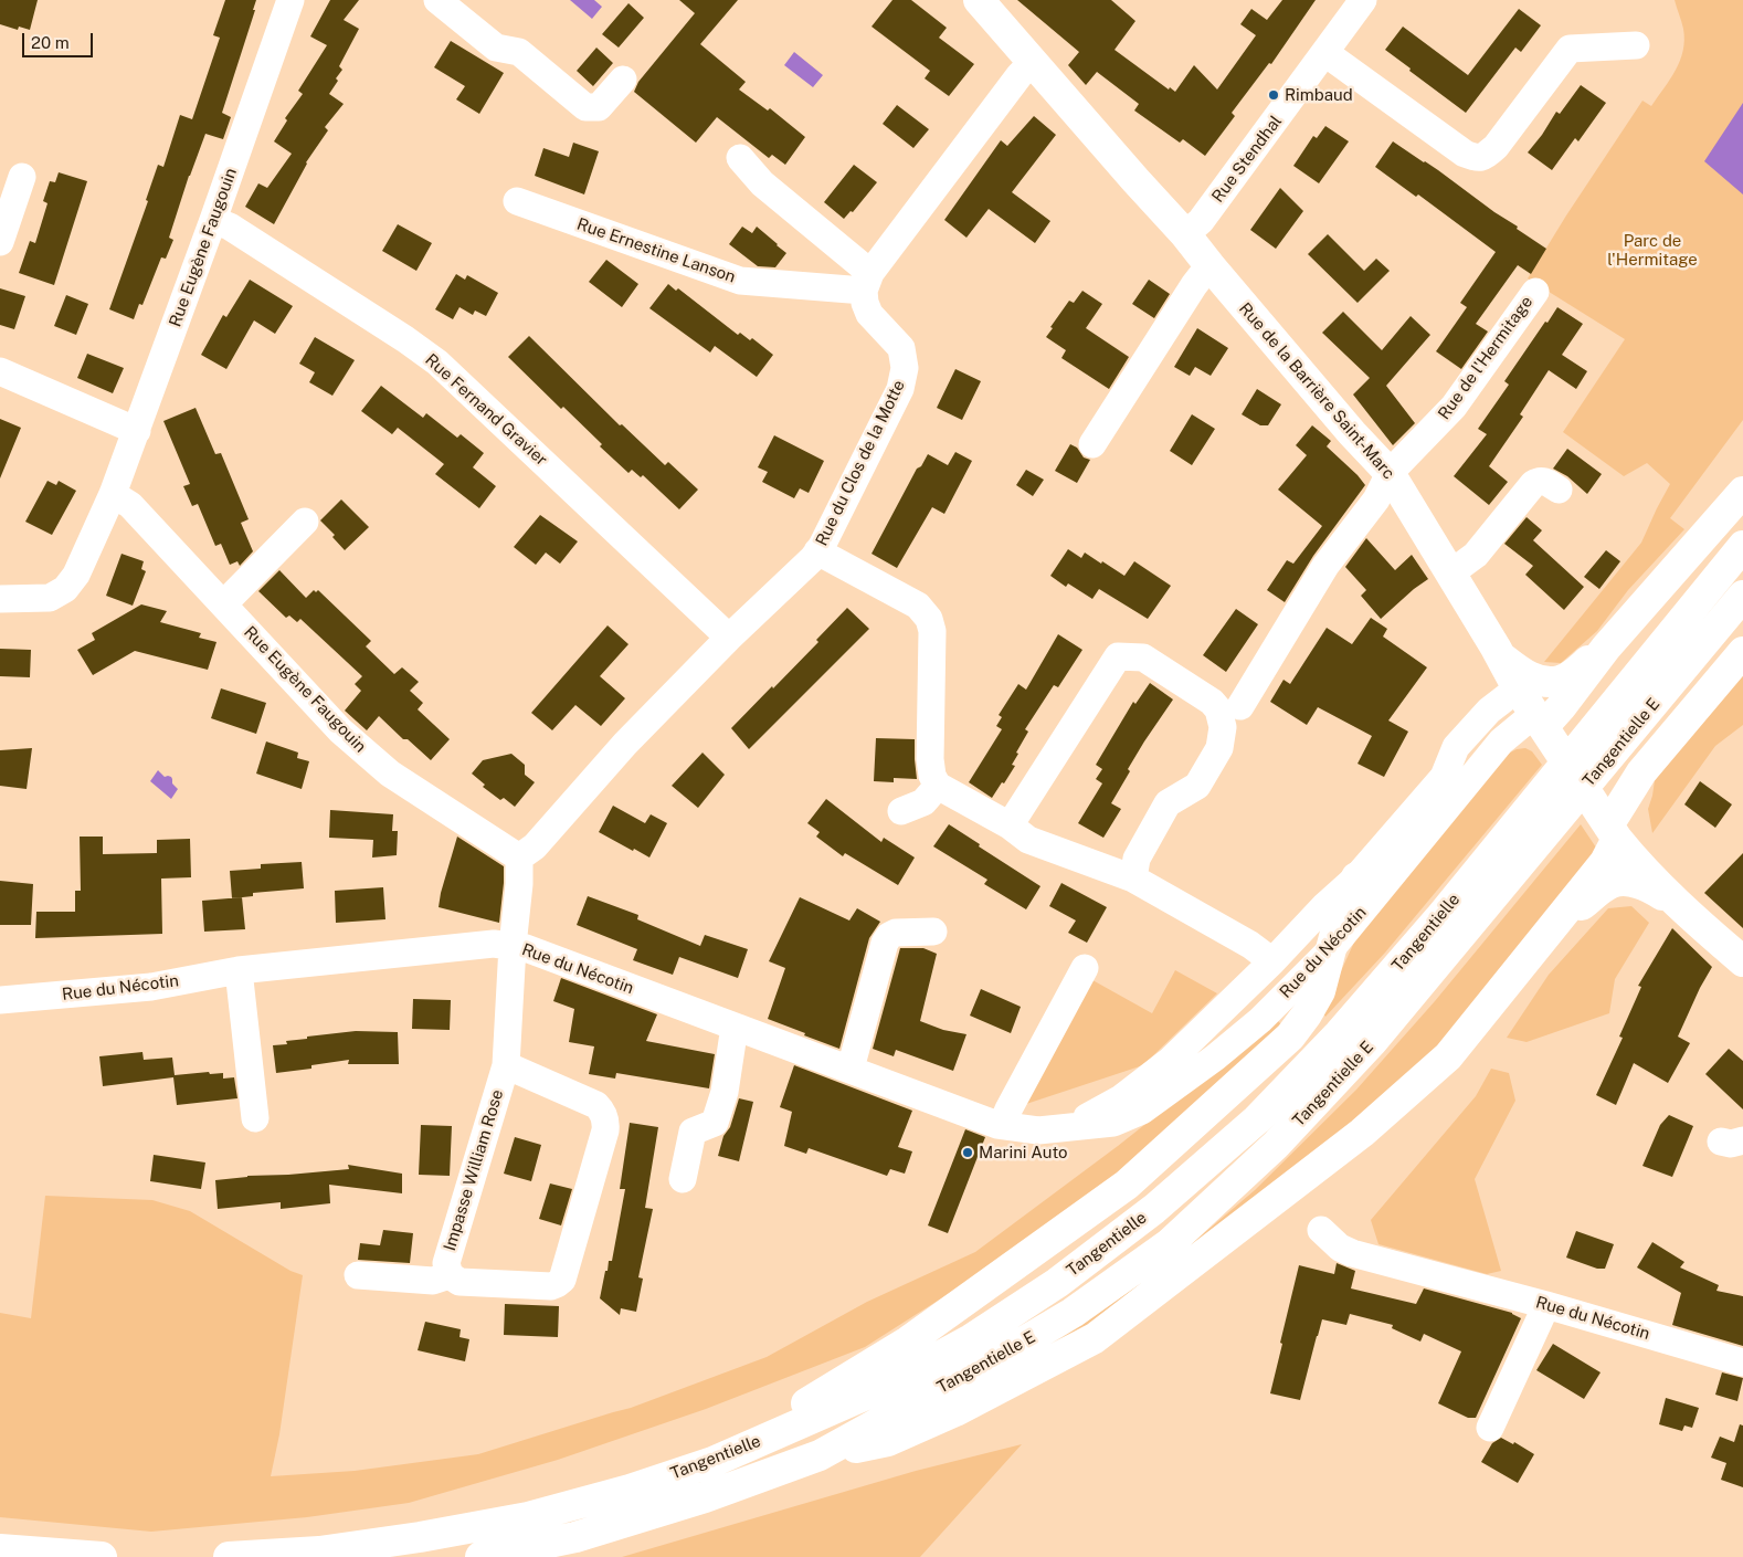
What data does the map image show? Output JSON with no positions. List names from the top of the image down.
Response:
{
  "streets": {
    "main road": ["Rue de la Barrière Saint-Marc", "Tangentielle E", "Tangentielle"],
    "street": [
      "Rue Stendhal",
      "Rue Eugène Faugouin",
      "Rue Ernestine Lanson",
      "Rue de l'Hermitage",
      "Rue Fernand Gravier",
      "Rue du Clos de la Motte",
      "Rue du Nécotin",
      "Impasse William Rose"
    ]
  },
  "crossings": [
    ["Rue Stendhal", "Rue de la Barrière Saint-Marc"],
    ["Rue Eugène Faugouin", "Rue Fernand Gravier"],
    ["Rue Eugène Faugouin", "Rue du Clos de la Motte"],
    ["Rue Ernestine Lanson", "Rue du Clos de la Motte"],
    ["Rue de l'Hermitage", "Rue de la Barrière Saint-Marc"],
    ["Rue de la Barrière Saint-Marc", "Rue du Nécotin"],
    ["Rue Fernand Gravier", "Rue du Clos de la Motte"],
    ["Tangentielle E", "Tangentielle"],
    ["Rue du Nécotin", "Impasse William Rose"]
  ],
  "parks": ["Parc de l'Hermitage"],
  "places": ["Rimbaud", "Marini Auto"],
  "scale_bar": "20 m"
}
